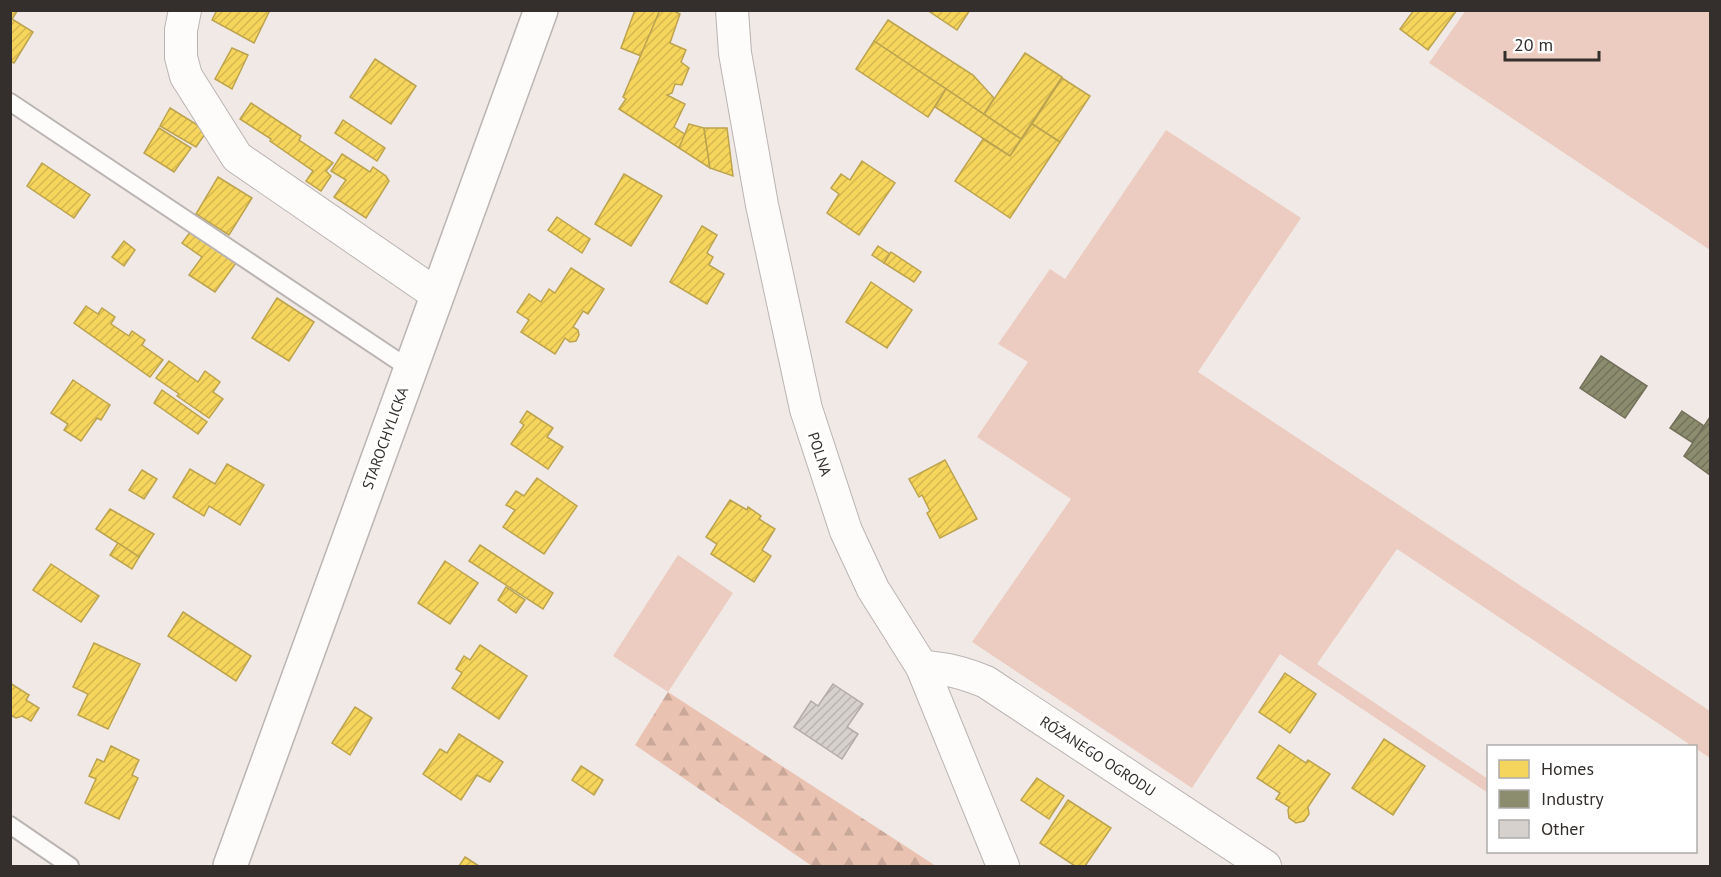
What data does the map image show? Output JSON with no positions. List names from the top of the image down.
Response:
{
  "streets": {
    "street": ["STAROCHYLICKA", "POLNA", "RÓŻANEGO OGRODU"]
  },
  "crossings": [
    ["POLNA", "RÓŻANEGO OGRODU"]
  ],
  "legend": ["Homes", "Industry", "Other"],
  "scale_bar": "20 m"
}
